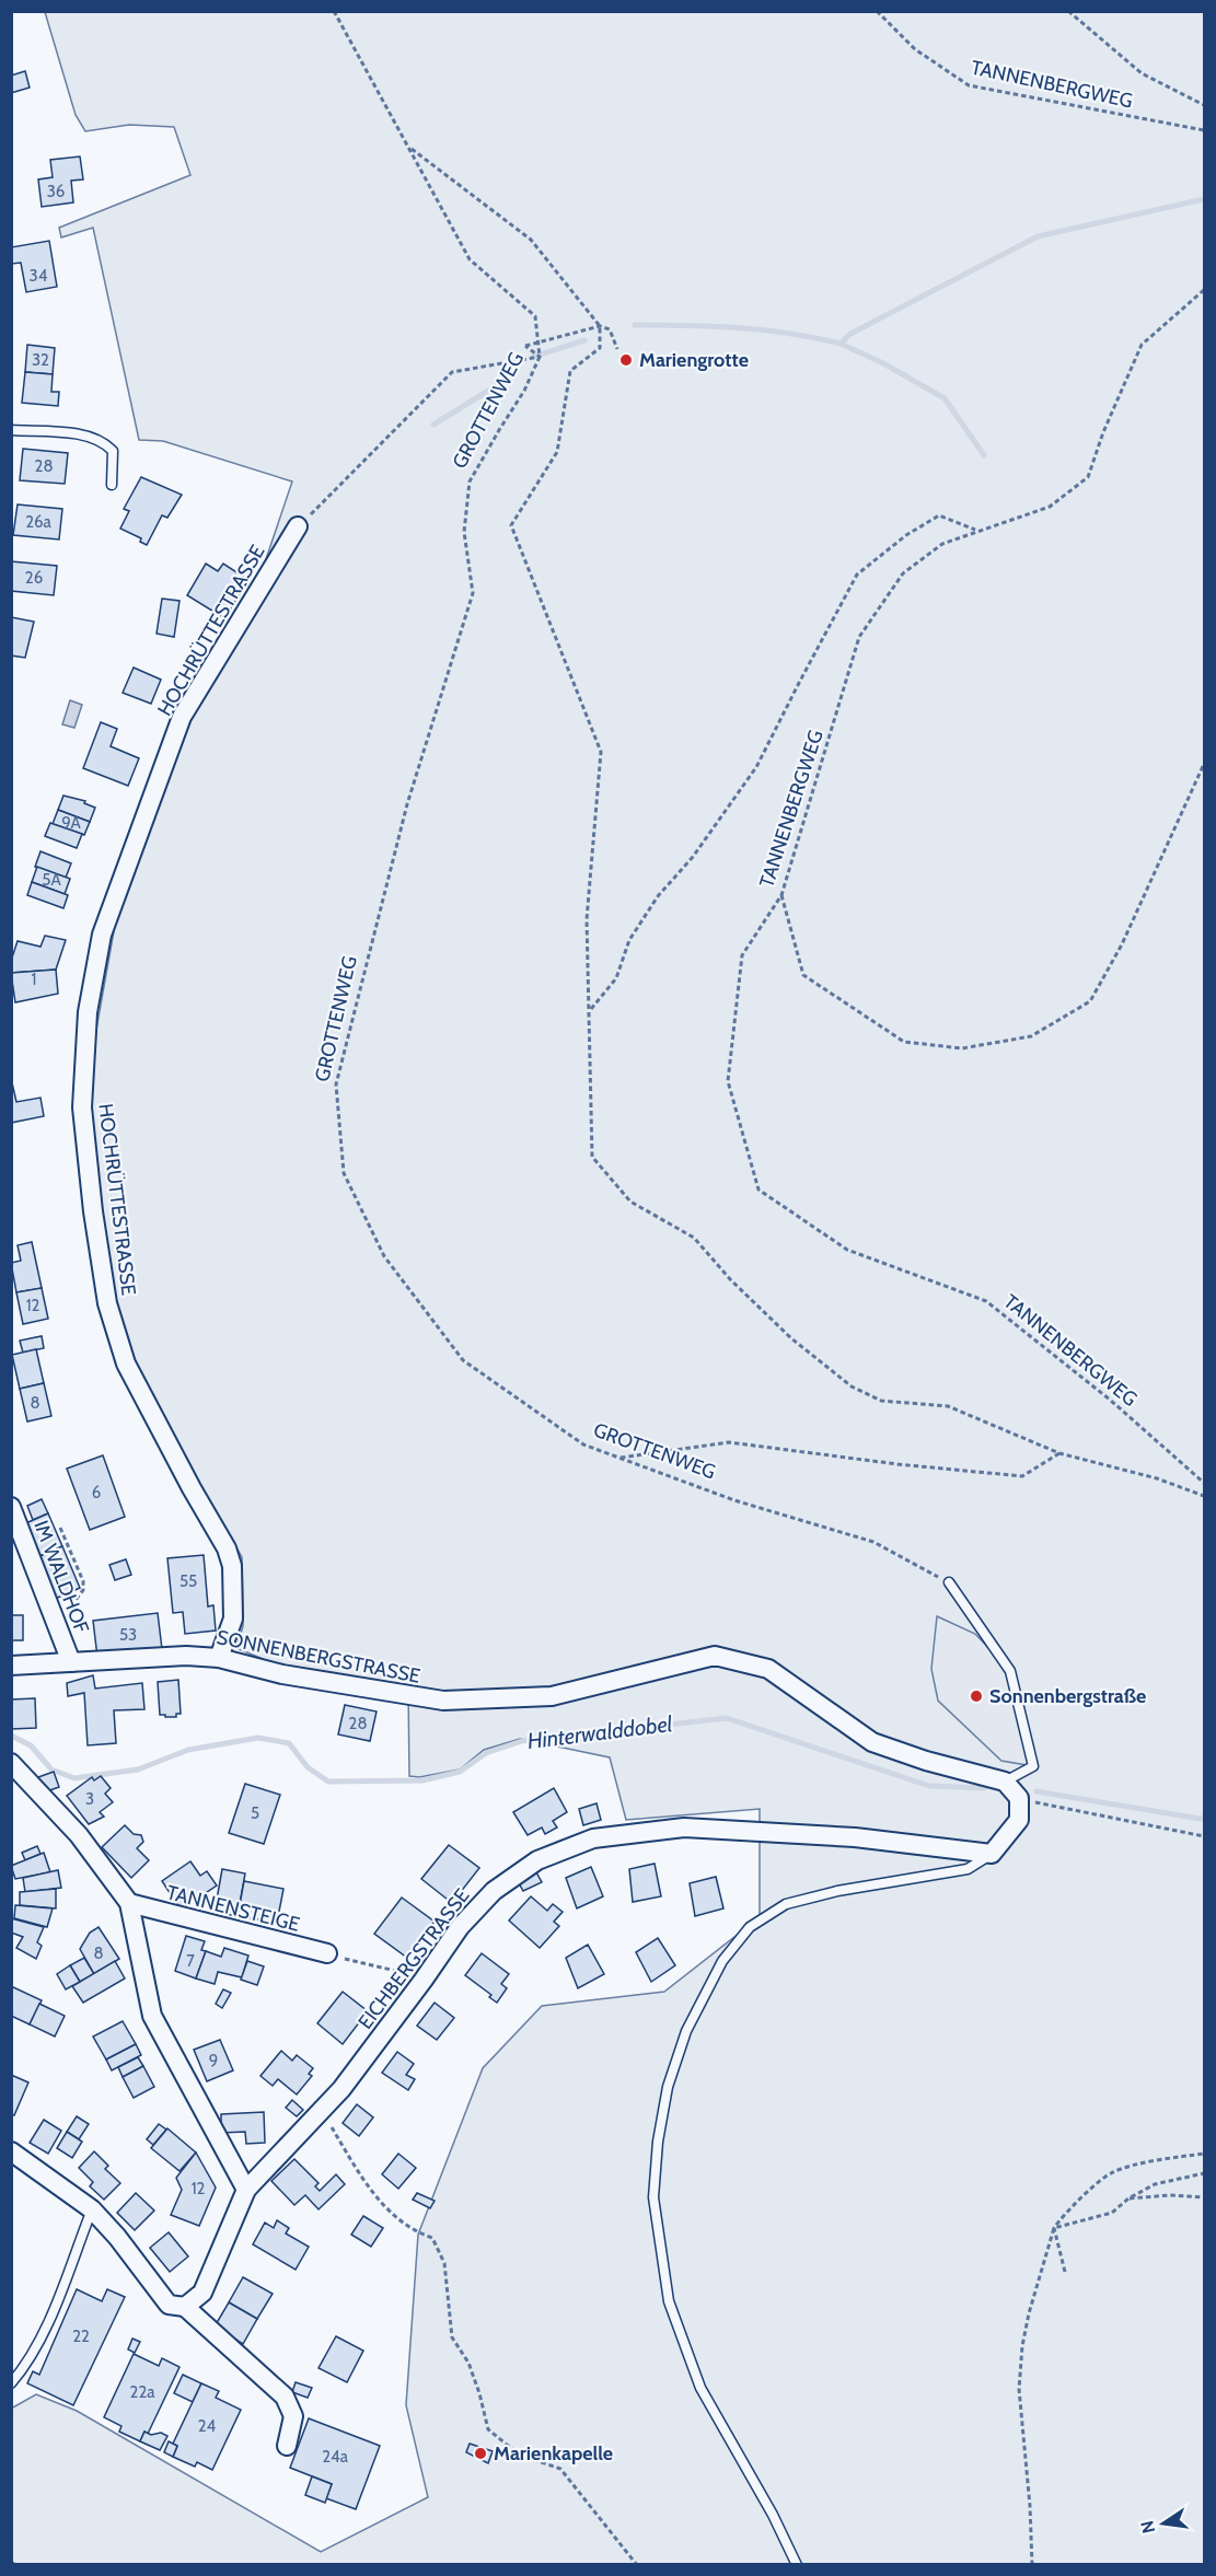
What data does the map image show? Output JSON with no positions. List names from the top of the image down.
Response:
{
  "streets": {
    "street": [
      "HOCHRÜTTESTRASSE",
      "IM WALDHOF",
      "SONNENBERGSTRASSE",
      "TANNENSTEIGE",
      "EICHBERGSTRASSE"
    ],
    "path": ["TANNENBERGWEG", "GROTTENWEG"]
  },
  "crossings": [
    ["HOCHRÜTTESTRASSE", "SONNENBERGSTRASSE"],
    ["IM WALDHOF", "SONNENBERGSTRASSE"]
  ],
  "water": ["Hinterwalddobel"],
  "places": ["Mariengrotte", "Sonnenbergstraße", "Marienkapelle"],
  "house_numbers": [
    "36",
    "34",
    "32",
    "28",
    "26a",
    "26",
    "9A",
    "5A",
    "1",
    "12",
    "8",
    "6",
    "55",
    "53",
    "28",
    "3",
    "5",
    "8",
    "7",
    "9",
    "12",
    "22",
    "22a",
    "24",
    "24a"
  ],
  "north": "left"
}
